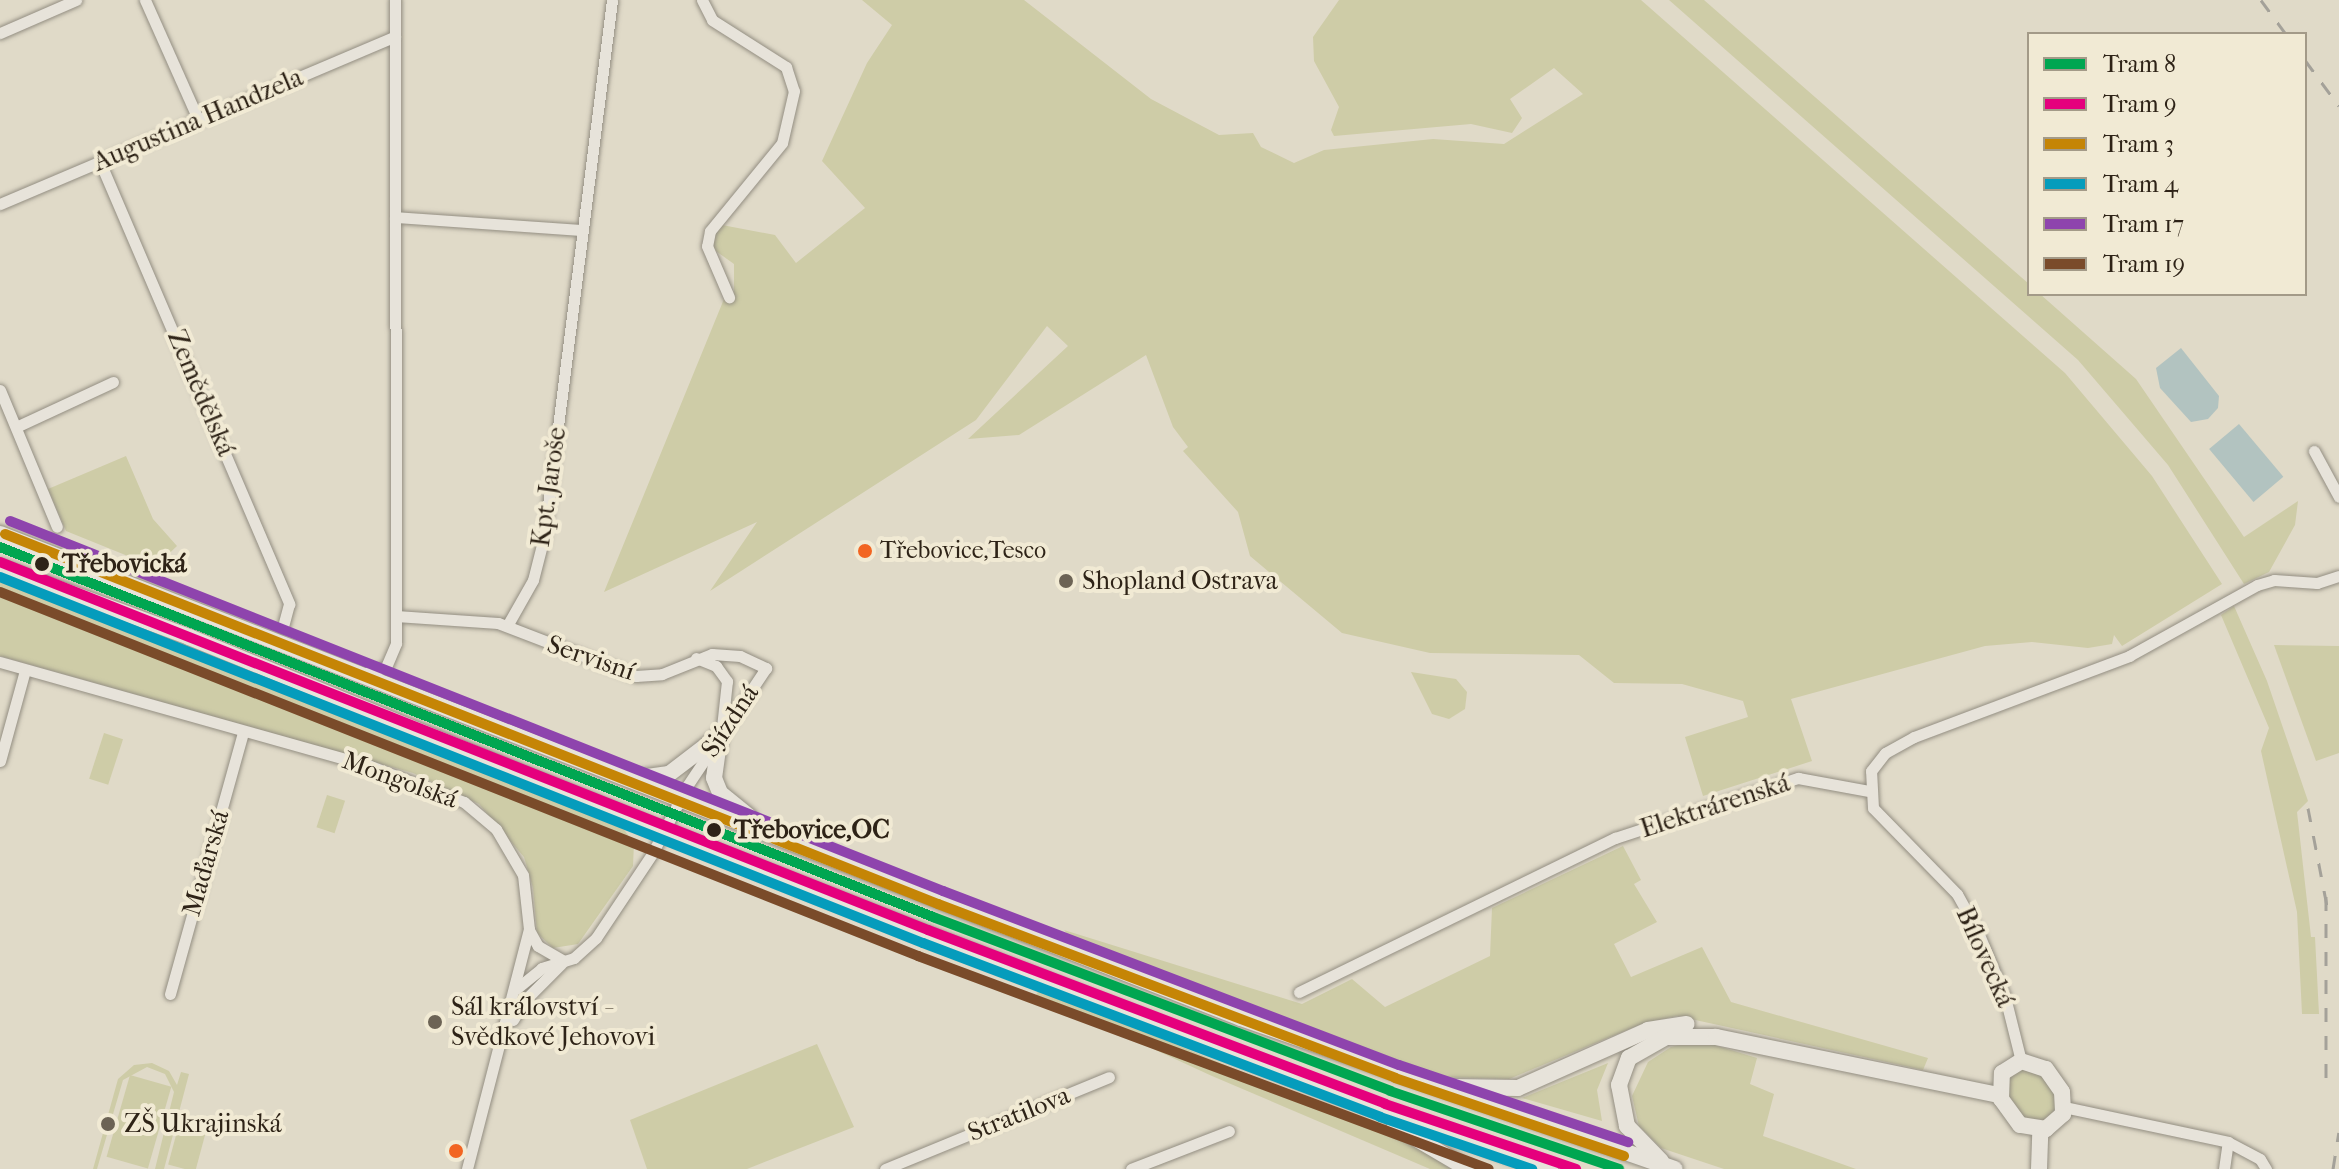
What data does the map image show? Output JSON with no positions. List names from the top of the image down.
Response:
{
  "streets": {
    "street": [
      "Augustina Handzela",
      "Zemědělská",
      "Kpt. Jaroše",
      "Servisní",
      "Sjízdná",
      "Mongolská",
      "Elektrárenská",
      "Maďarská",
      "Bílovecká",
      "Stratilova"
    ]
  },
  "crossings": [
    ["Augustina Handzela", "Zemědělská"],
    ["Kpt. Jaroše", "Servisní"],
    ["Servisní", "Sjízdná"],
    ["Mongolská", "Maďarská"],
    ["Elektrárenská", "Bílovecká"]
  ],
  "places": [
    "Třebovice,Tesco",
    "Třebovická",
    "Shopland Ostrava",
    "Třebovice,OC",
    "Sál království - Svědkové Jehovovi",
    "ZŠ Ukrajinská"
  ],
  "lines": [
    "tram line 17",
    "tram line 3",
    "tram line 8",
    "tram line 9",
    "tram line 4",
    "tram line 19"
  ],
  "legend": [
    "Tram 8",
    "Tram 9",
    "Tram 3",
    "Tram 4",
    "Tram 17",
    "Tram 19"
  ]
}
